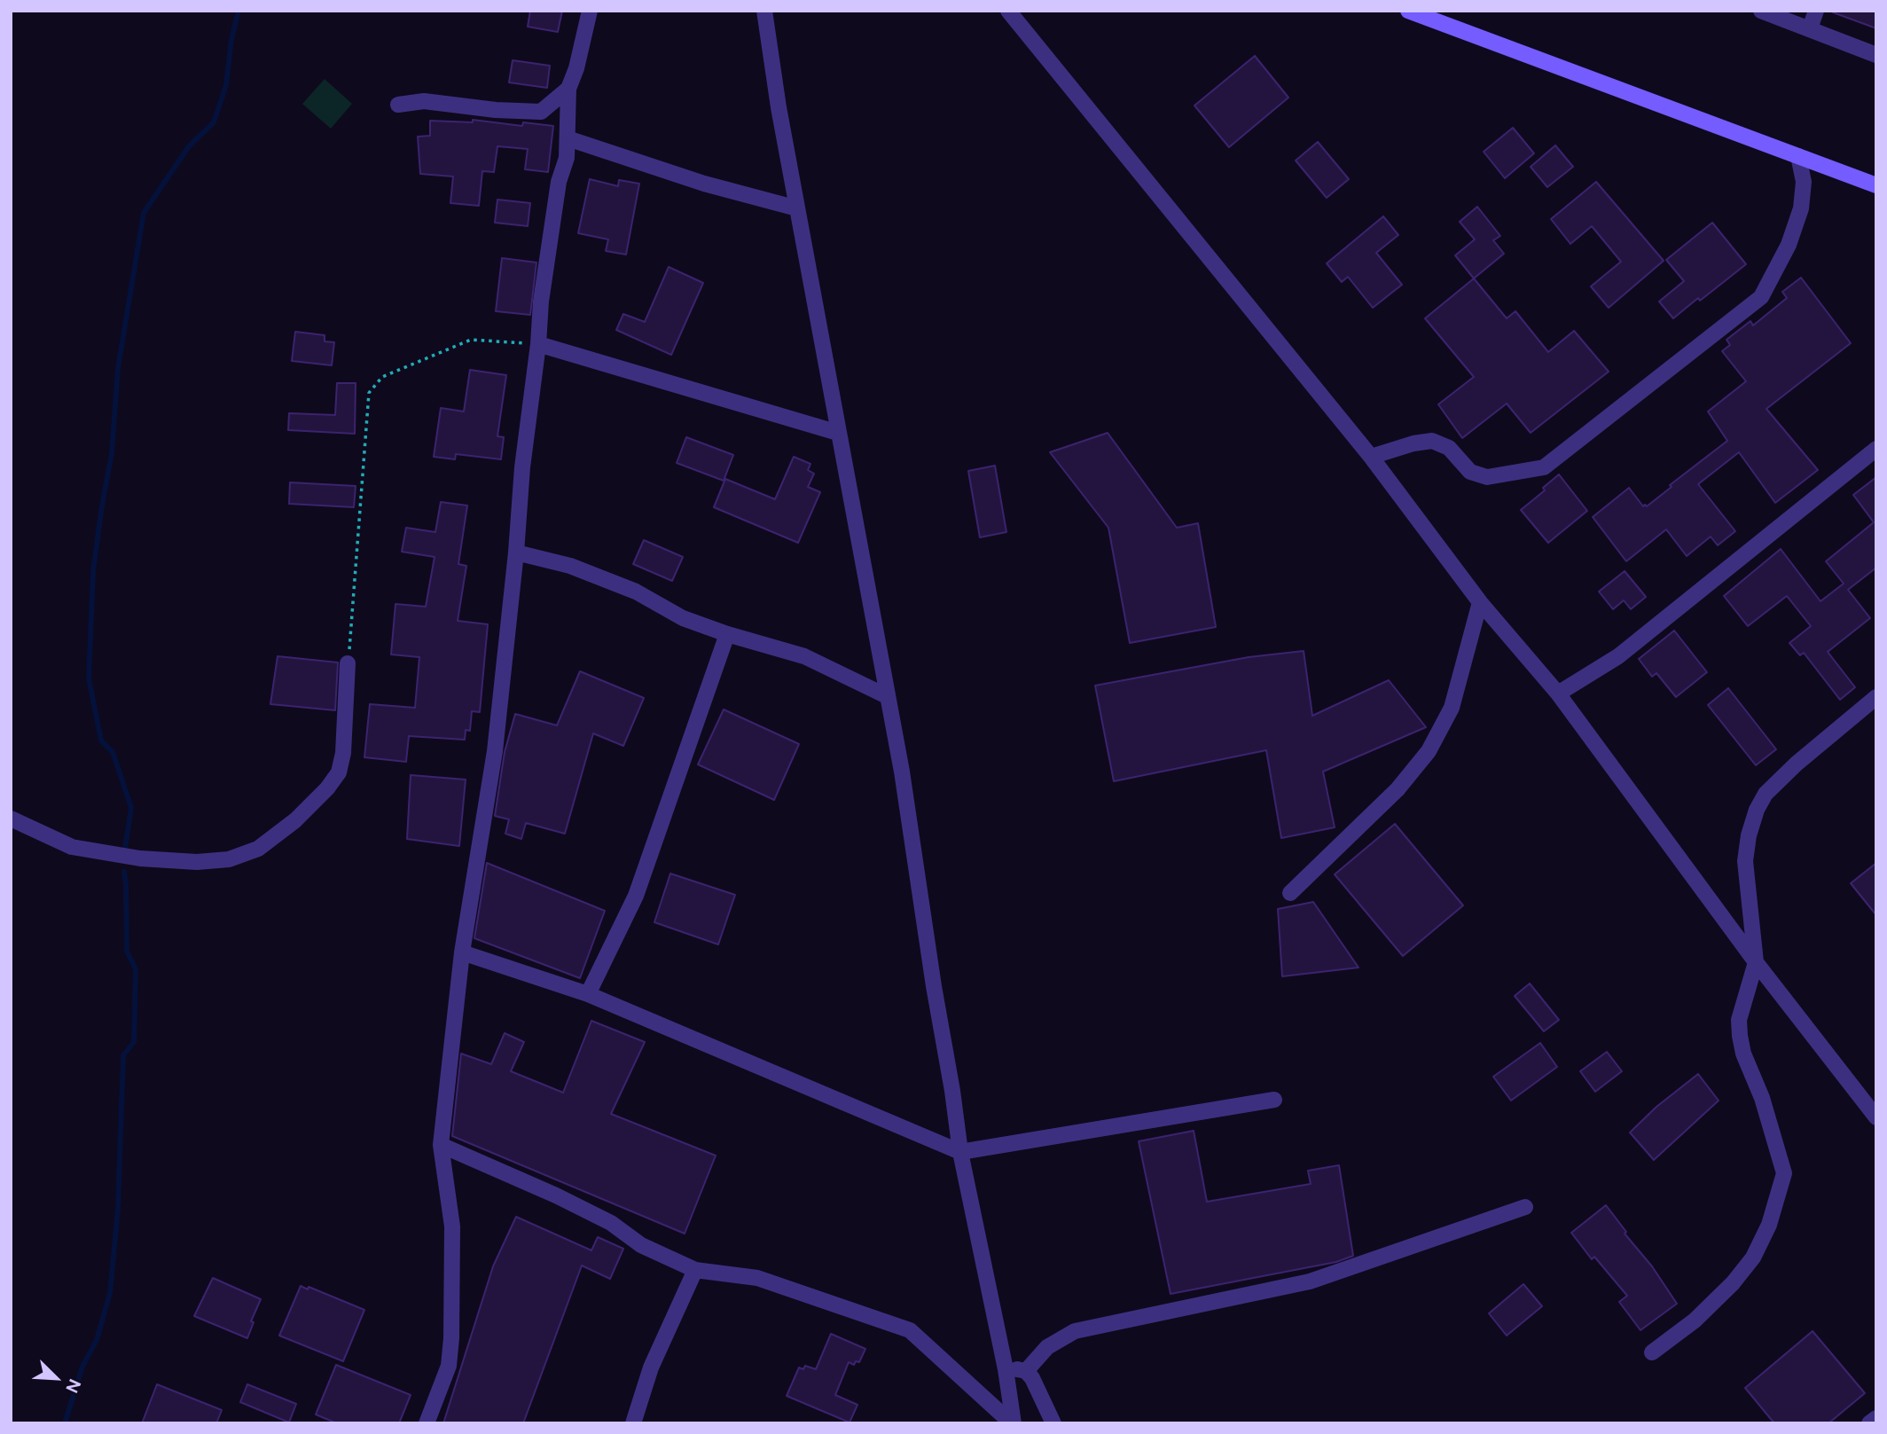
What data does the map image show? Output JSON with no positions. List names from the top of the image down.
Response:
{
  "north": "bottom right"
}
